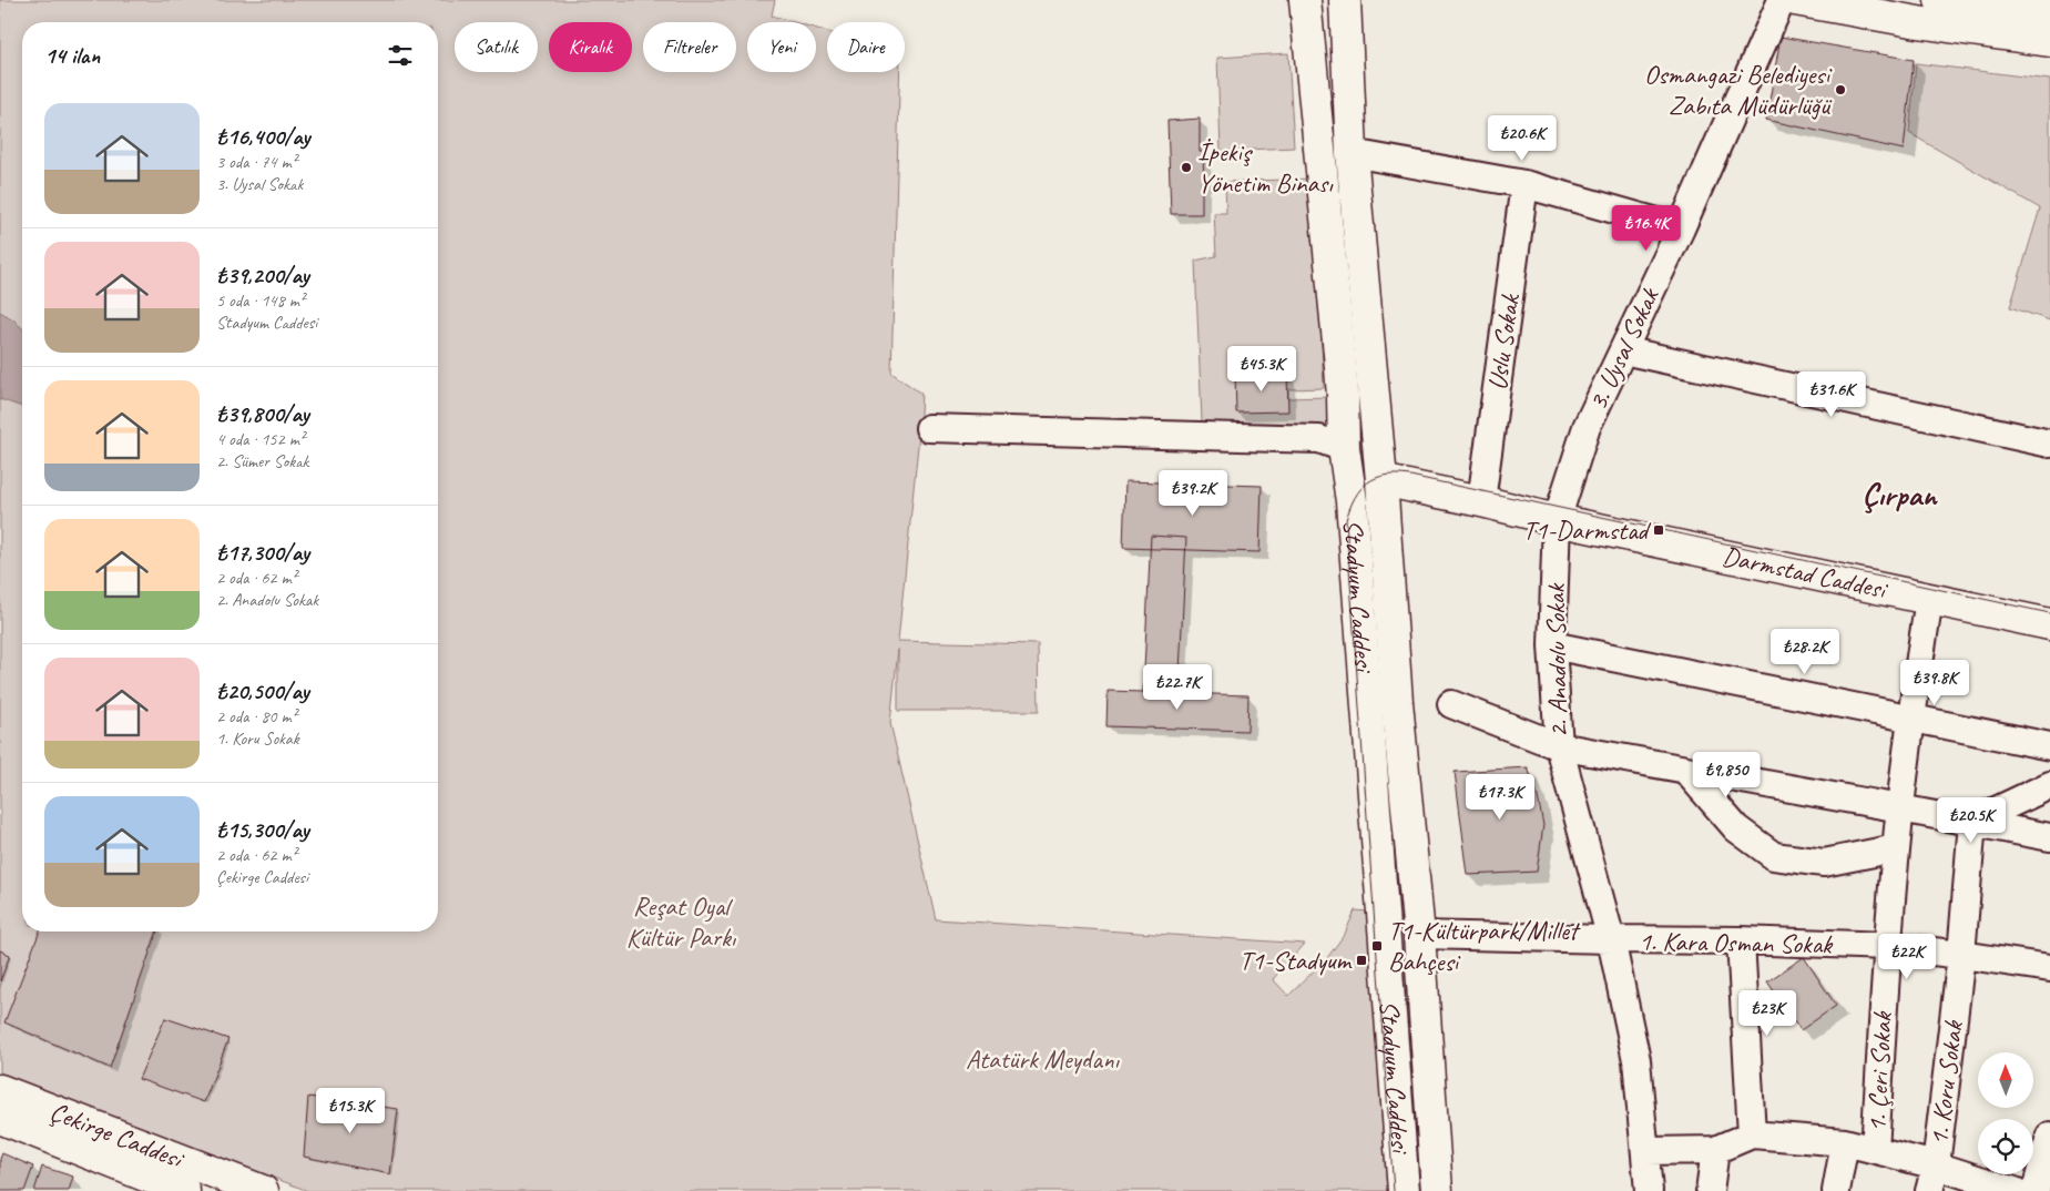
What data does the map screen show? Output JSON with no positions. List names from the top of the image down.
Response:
{
  "streets": {
    "main road": ["Darmstad Caddesi", "Stadyum Caddesi", "Çekirge Caddesi"],
    "street": [
      "Uslu Sokak",
      "3. Uysal Sokak",
      "2. Anadolu Sokak",
      "1. Kara Osman Sokak",
      "1. Çeri Sokak",
      "1. Koru Sokak"
    ]
  },
  "crossings": [
    ["Uslu Sokak", "Darmstad Caddesi"],
    ["3. Uysal Sokak", "Darmstad Caddesi"],
    ["3. Uysal Sokak", "2. Anadolu Sokak"],
    ["Darmstad Caddesi", "2. Anadolu Sokak"],
    ["Darmstad Caddesi", "1. Çeri Sokak"],
    ["2. Anadolu Sokak", "1. Kara Osman Sokak"],
    ["1. Kara Osman Sokak", "1. Çeri Sokak"],
    ["1. Kara Osman Sokak", "1. Koru Sokak"]
  ],
  "districts": ["Çırpan"],
  "parks": ["Reşat Oyal Kültür Parkı", "Atatürk Meydanı"],
  "places": {
    "other": ["Osmangazi Belediyesi Zabıta Müdürlüğü", "İpekiş Yönetim Binası"],
    "transit": ["T1-Darmstad", "T1-Kültürpark/Millet Bahçesi", "T1-Stadyum"]
  },
  "north": "top",
  "page": {
    "chip": [
      "Satılık",
      "Kiralık",
      "Filtreler",
      "Yeni",
      "Daire"
    ],
    "heading": "14 ilan",
    "list": [
      {
        "name": "₺16,400/ay",
        "note": "3 oda · 74 m² · 3. Uysal Sokak"
      },
      {
        "name": "₺39,200/ay",
        "note": "5 oda · 148 m² · Stadyum Caddesi"
      },
      {
        "name": "₺39,800/ay",
        "note": "4 oda · 152 m² · 2. Sümer Sokak"
      },
      {
        "name": "₺17,300/ay",
        "note": "2 oda · 62 m² · 2. Anadolu Sokak"
      },
      {
        "name": "₺20,500/ay",
        "note": "2 oda · 80 m² · 1. Koru Sokak"
      },
      {
        "name": "₺15,300/ay",
        "note": "2 oda · 62 m² · Çekirge Caddesi"
      }
    ],
    "price": [
      "₺20.6K",
      "₺16.4K",
      "₺45.3K",
      "₺31.6K",
      "₺39.2K",
      "₺28.2K",
      "₺39.8K",
      "₺22.7K",
      "₺9,850",
      "₺17.3K",
      "₺20.5K",
      "₺22K",
      "₺23K",
      "₺15.3K"
    ]
  }
}
